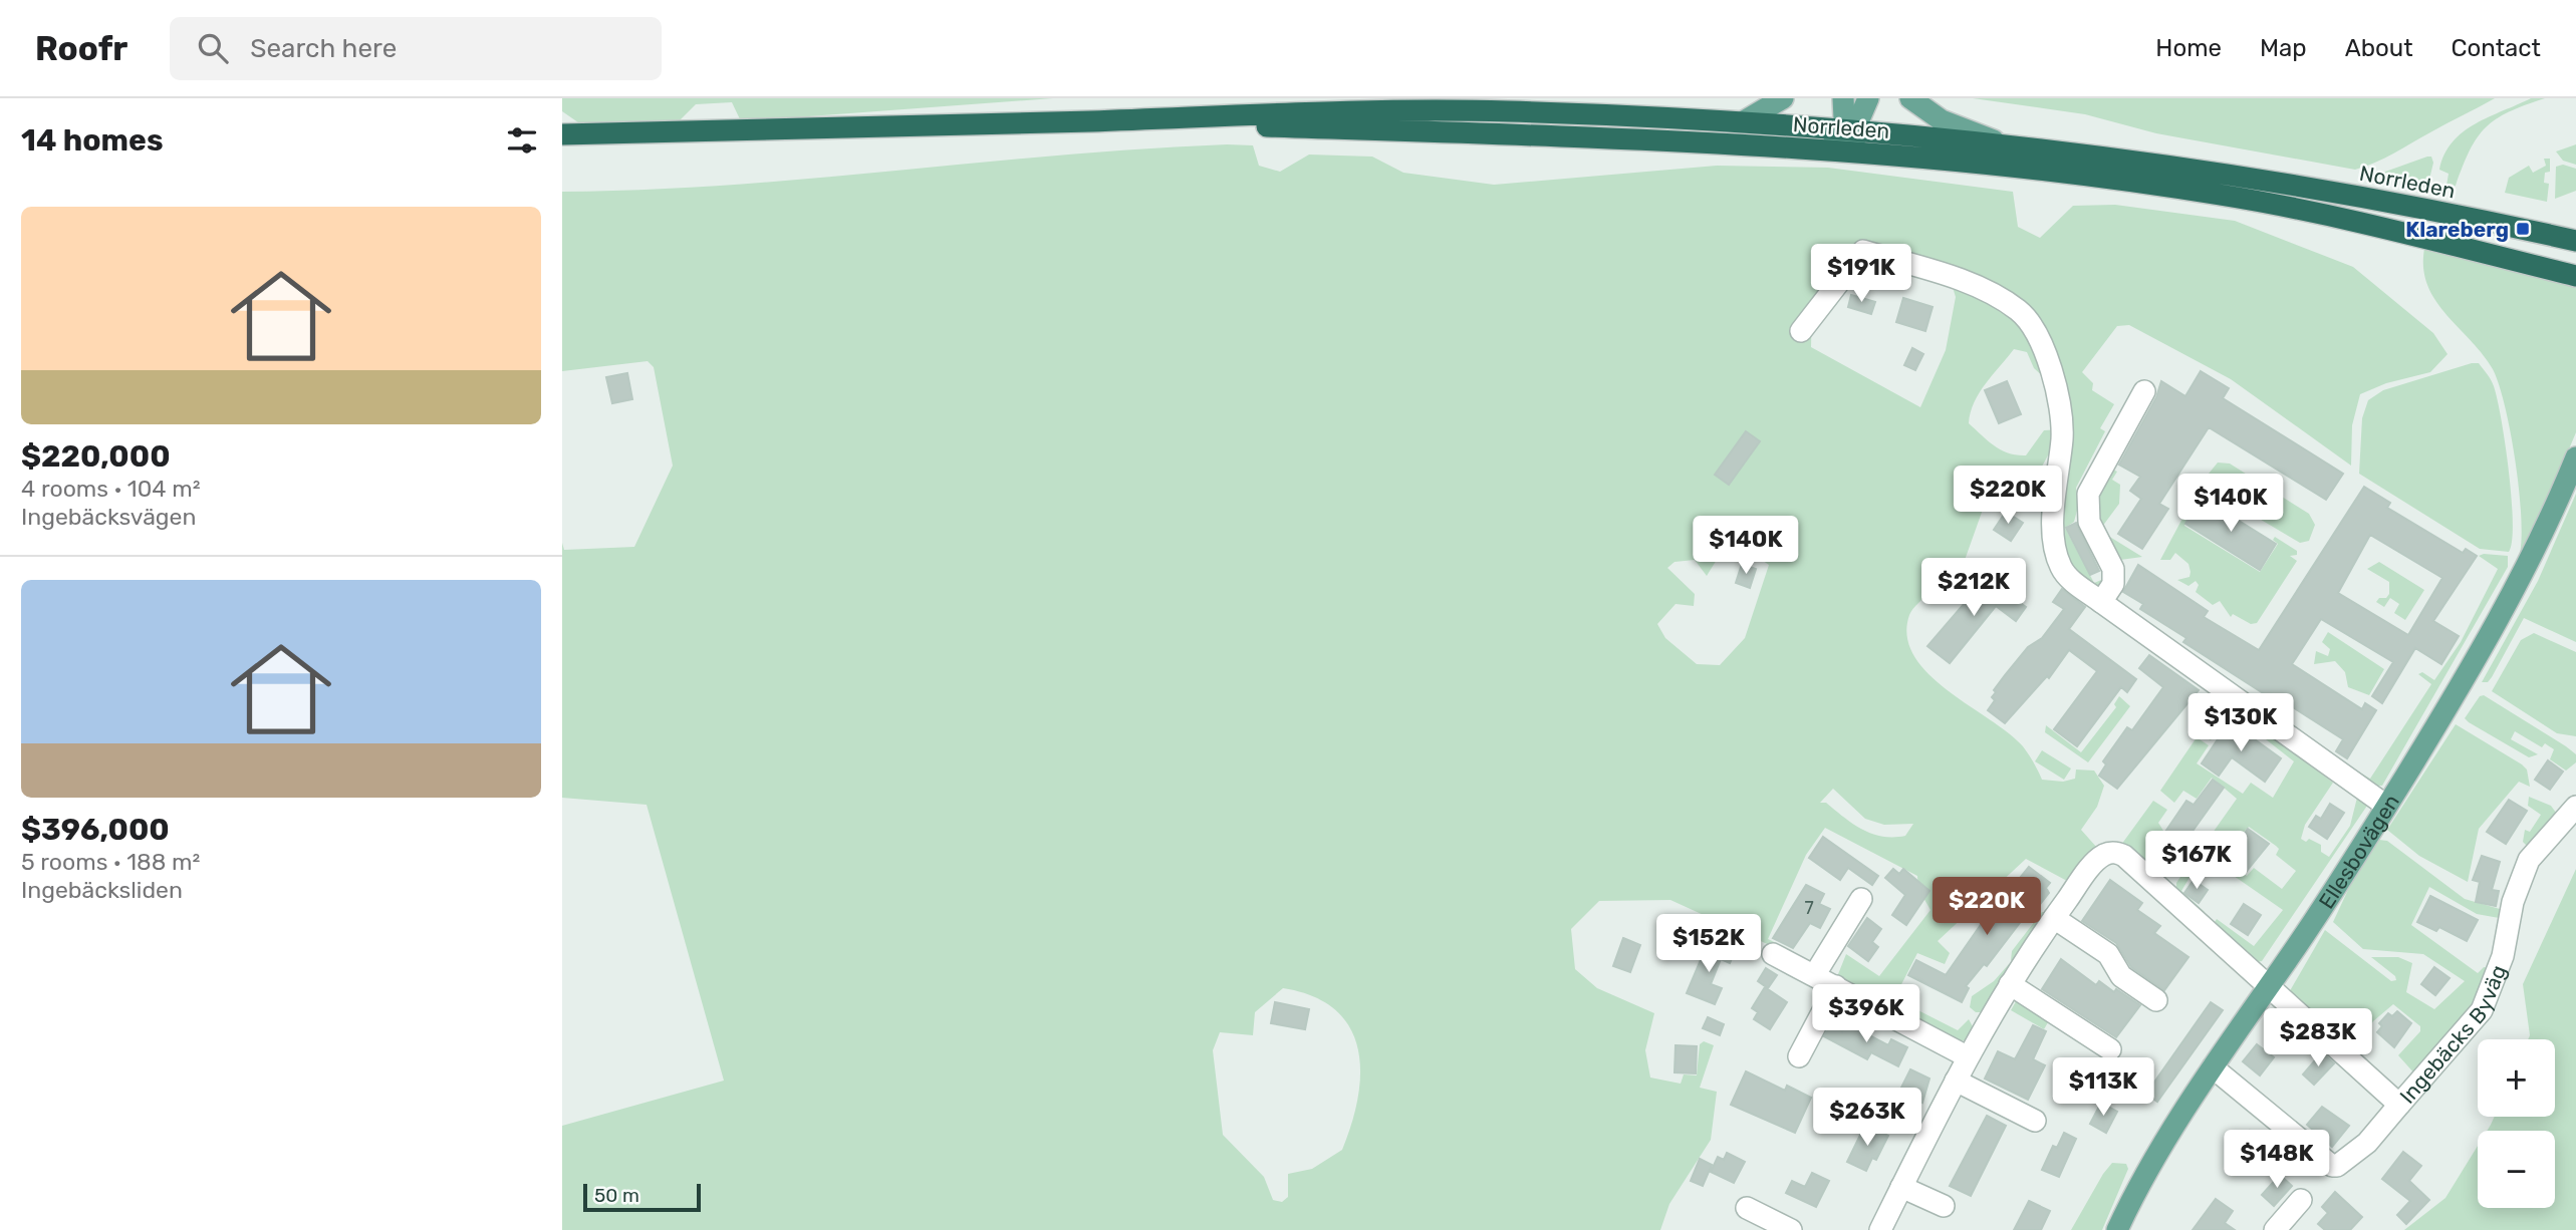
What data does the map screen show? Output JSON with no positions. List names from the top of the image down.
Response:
{
  "streets": {
    "highway": ["Norrleden"],
    "main road": ["Ellesbovägen"],
    "street": ["Ingebäcks Byväg"]
  },
  "crossings": [
    ["Ellesbovägen", "Ingebäcks Byväg"]
  ],
  "places": {
    "transit": ["Klareberg"]
  },
  "house_numbers": ["7"],
  "scale_bar": "50 m",
  "page": {
    "header": "Roofr",
    "search": "Search here",
    "nav": [
      "Home",
      "Map",
      "About",
      "Contact"
    ],
    "heading": "14 homes",
    "list": [
      {
        "name": "$220,000",
        "note": "4 rooms · 104 m² · Ingebäcksvägen"
      },
      {
        "name": "$396,000",
        "note": "5 rooms · 188 m² · Ingebäcksliden"
      }
    ],
    "price": [
      "$191K",
      "$220K",
      "$140K",
      "$140K",
      "$212K",
      "$130K",
      "$167K",
      "$220K",
      "$152K",
      "$396K",
      "$283K",
      "$113K",
      "$263K",
      "$148K"
    ],
    "map_buttons": ["+", "−"],
    "scale": "50 m"
  }
}
